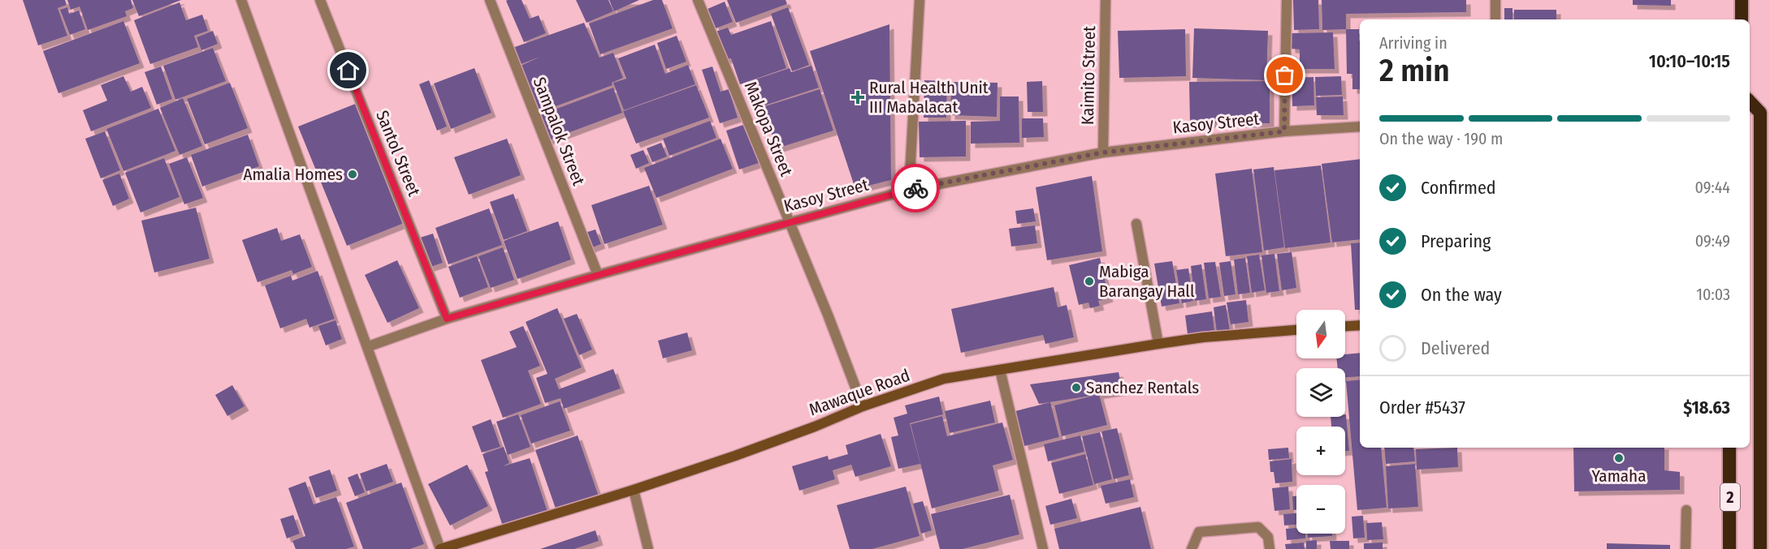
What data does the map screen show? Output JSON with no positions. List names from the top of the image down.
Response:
{
  "streets": {
    "highway": ["2"],
    "main road": ["Mawaque Road"],
    "street": [
      "Kaimito Street",
      "Kasoy Street",
      "Makopa Street",
      "Sampalok Street",
      "Santol Street"
    ]
  },
  "crossings": [
    ["Kaimito Street", "Kasoy Street"],
    ["Kasoy Street", "Makopa Street"],
    ["Kasoy Street", "Sampalok Street"],
    ["Kasoy Street", "Santol Street"],
    ["Makopa Street", "Mawaque Road"]
  ],
  "places": {
    "health": ["Rural Health Unit III Mabalacat"],
    "other": [
      "Amalia Homes",
      "Mabiga Barangay Hall",
      "Sanchez Rentals",
      "Yamaha"
    ]
  },
  "north": "bottom",
  "page": {
    "heading": ["2 min", "Arriving in", "10:10–10:15"],
    "panel": ["Order #5437", "$18.63"],
    "bar": "On the way · 190 m",
    "list": [
      ["Confirmed", "09:44"],
      ["Preparing", "09:49"],
      ["On the way", "10:03"],
      "Delivered"
    ],
    "map_buttons": ["+", "−"]
  }
}
